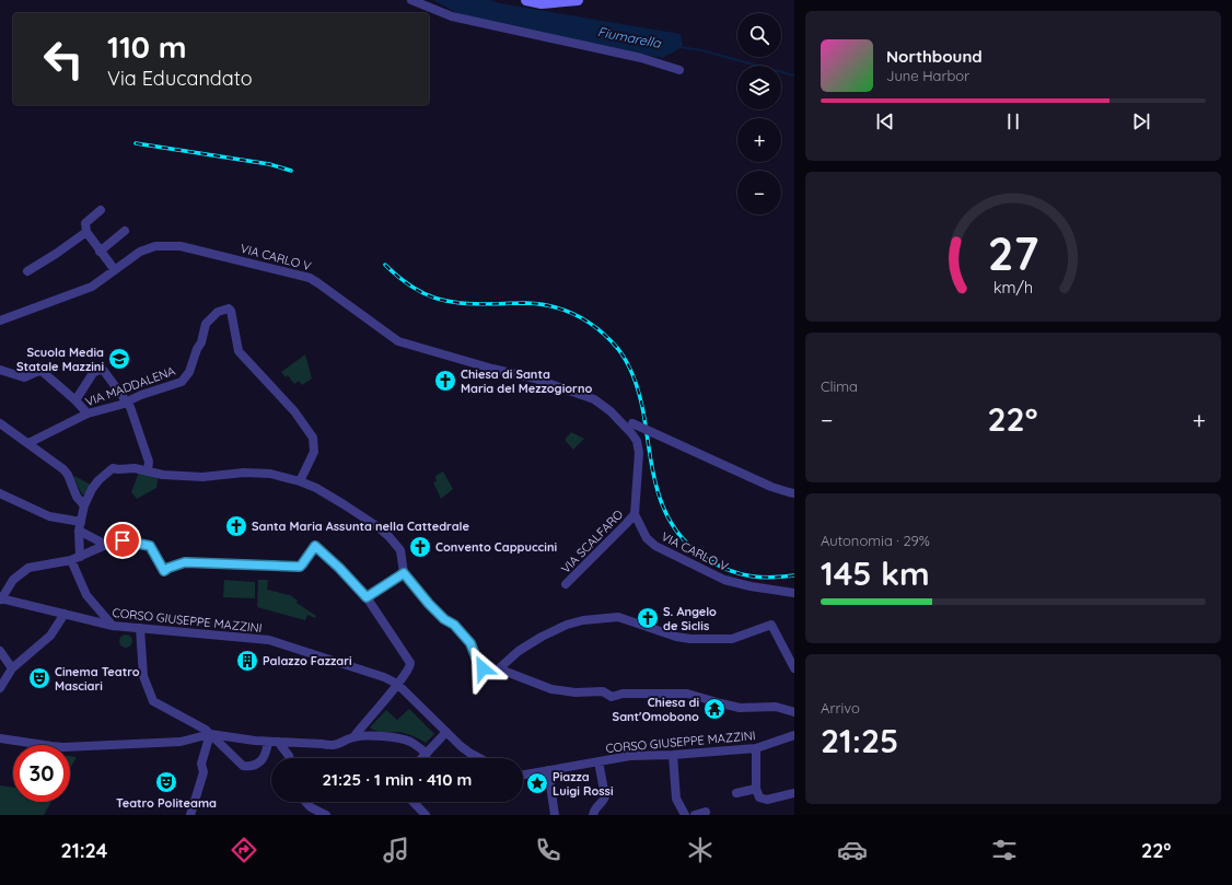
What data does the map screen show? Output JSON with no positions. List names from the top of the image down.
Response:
{
  "streets": {
    "street": [
      "VIA CARLO V",
      "VIA MADDALENA",
      "VIA SCALFARO",
      "CORSO GIUSEPPE MAZZINI"
    ]
  },
  "crossings": [
    ["VIA CARLO V", "VIA SCALFARO"]
  ],
  "water": ["Fiumarella"],
  "places": {
    "school or university": ["Scuola Media Statale Mazzini"],
    "church": [
      "Chiesa di Santa Maria del Mezzogiorno",
      "Santa Maria Assunta nella Cattedrale",
      "Convento Cappuccini",
      "S. Angelo de Siclis"
    ],
    "building": ["Palazzo Fazzari"],
    "theatre": ["Cinema Teatro Masciari", "Teatro Politeama"],
    "temple": ["Chiesa di Sant'Omobono"],
    "place": ["Piazza Luigi Rossi"]
  },
  "page": {
    "map_buttons": ["+", "−"],
    "turn": ["110 m", "Via Educandato"],
    "song": ["Northbound", "June Harbor"],
    "tile": [
      "Clima",
      ["Autonomia · 29%", "145 km"],
      ["Arrivo", "21:25"]
    ],
    "heat": ["−", "22°", "+"],
    "limit": "30",
    "trip": "21:25 · 1 min · 410 m",
    "tabs": ["21:24", "22°"],
    "gauge": ["27", "km/h"]
  }
}
